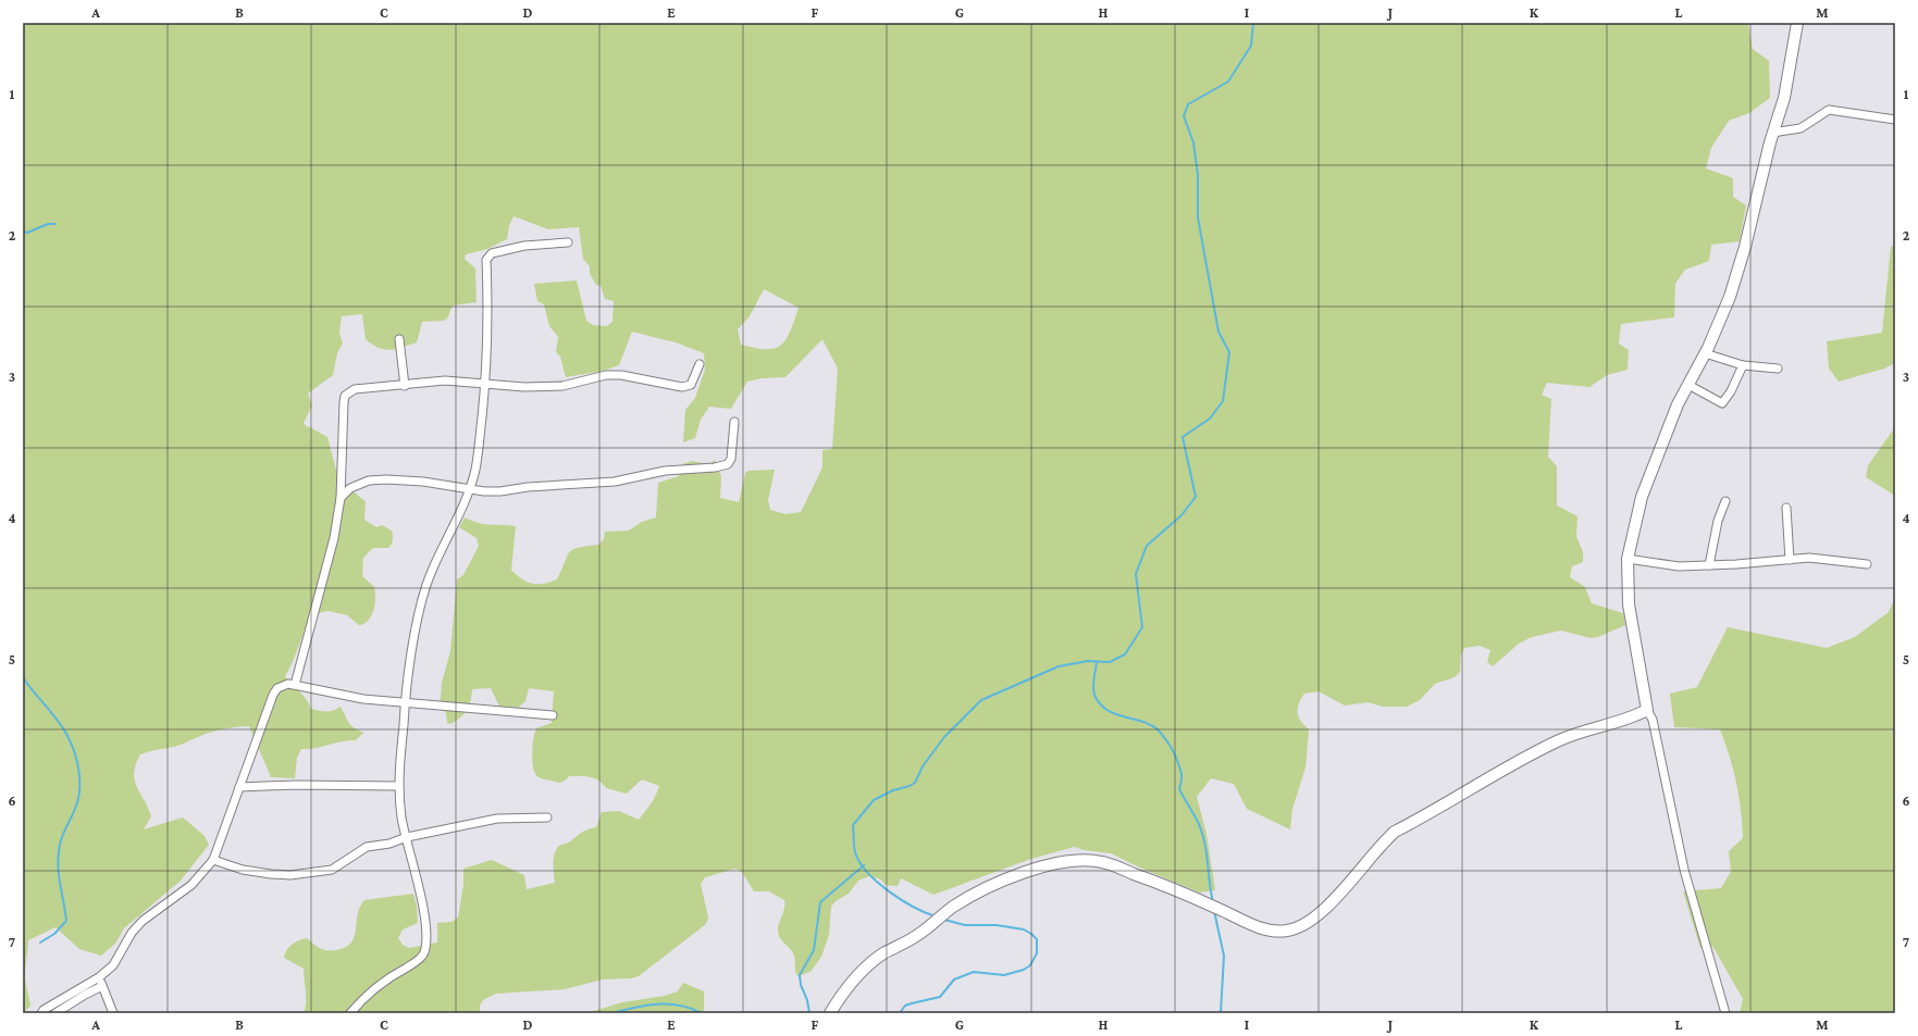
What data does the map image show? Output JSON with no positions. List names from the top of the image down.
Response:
{
  "grid": {
    "columns": [
      "A",
      "B",
      "C",
      "D",
      "E",
      "F",
      "G",
      "H",
      "I",
      "J",
      "K",
      "L",
      "M"
    ],
    "rows": [
      "1",
      "2",
      "3",
      "4",
      "5",
      "6",
      "7"
    ]
  }
}
